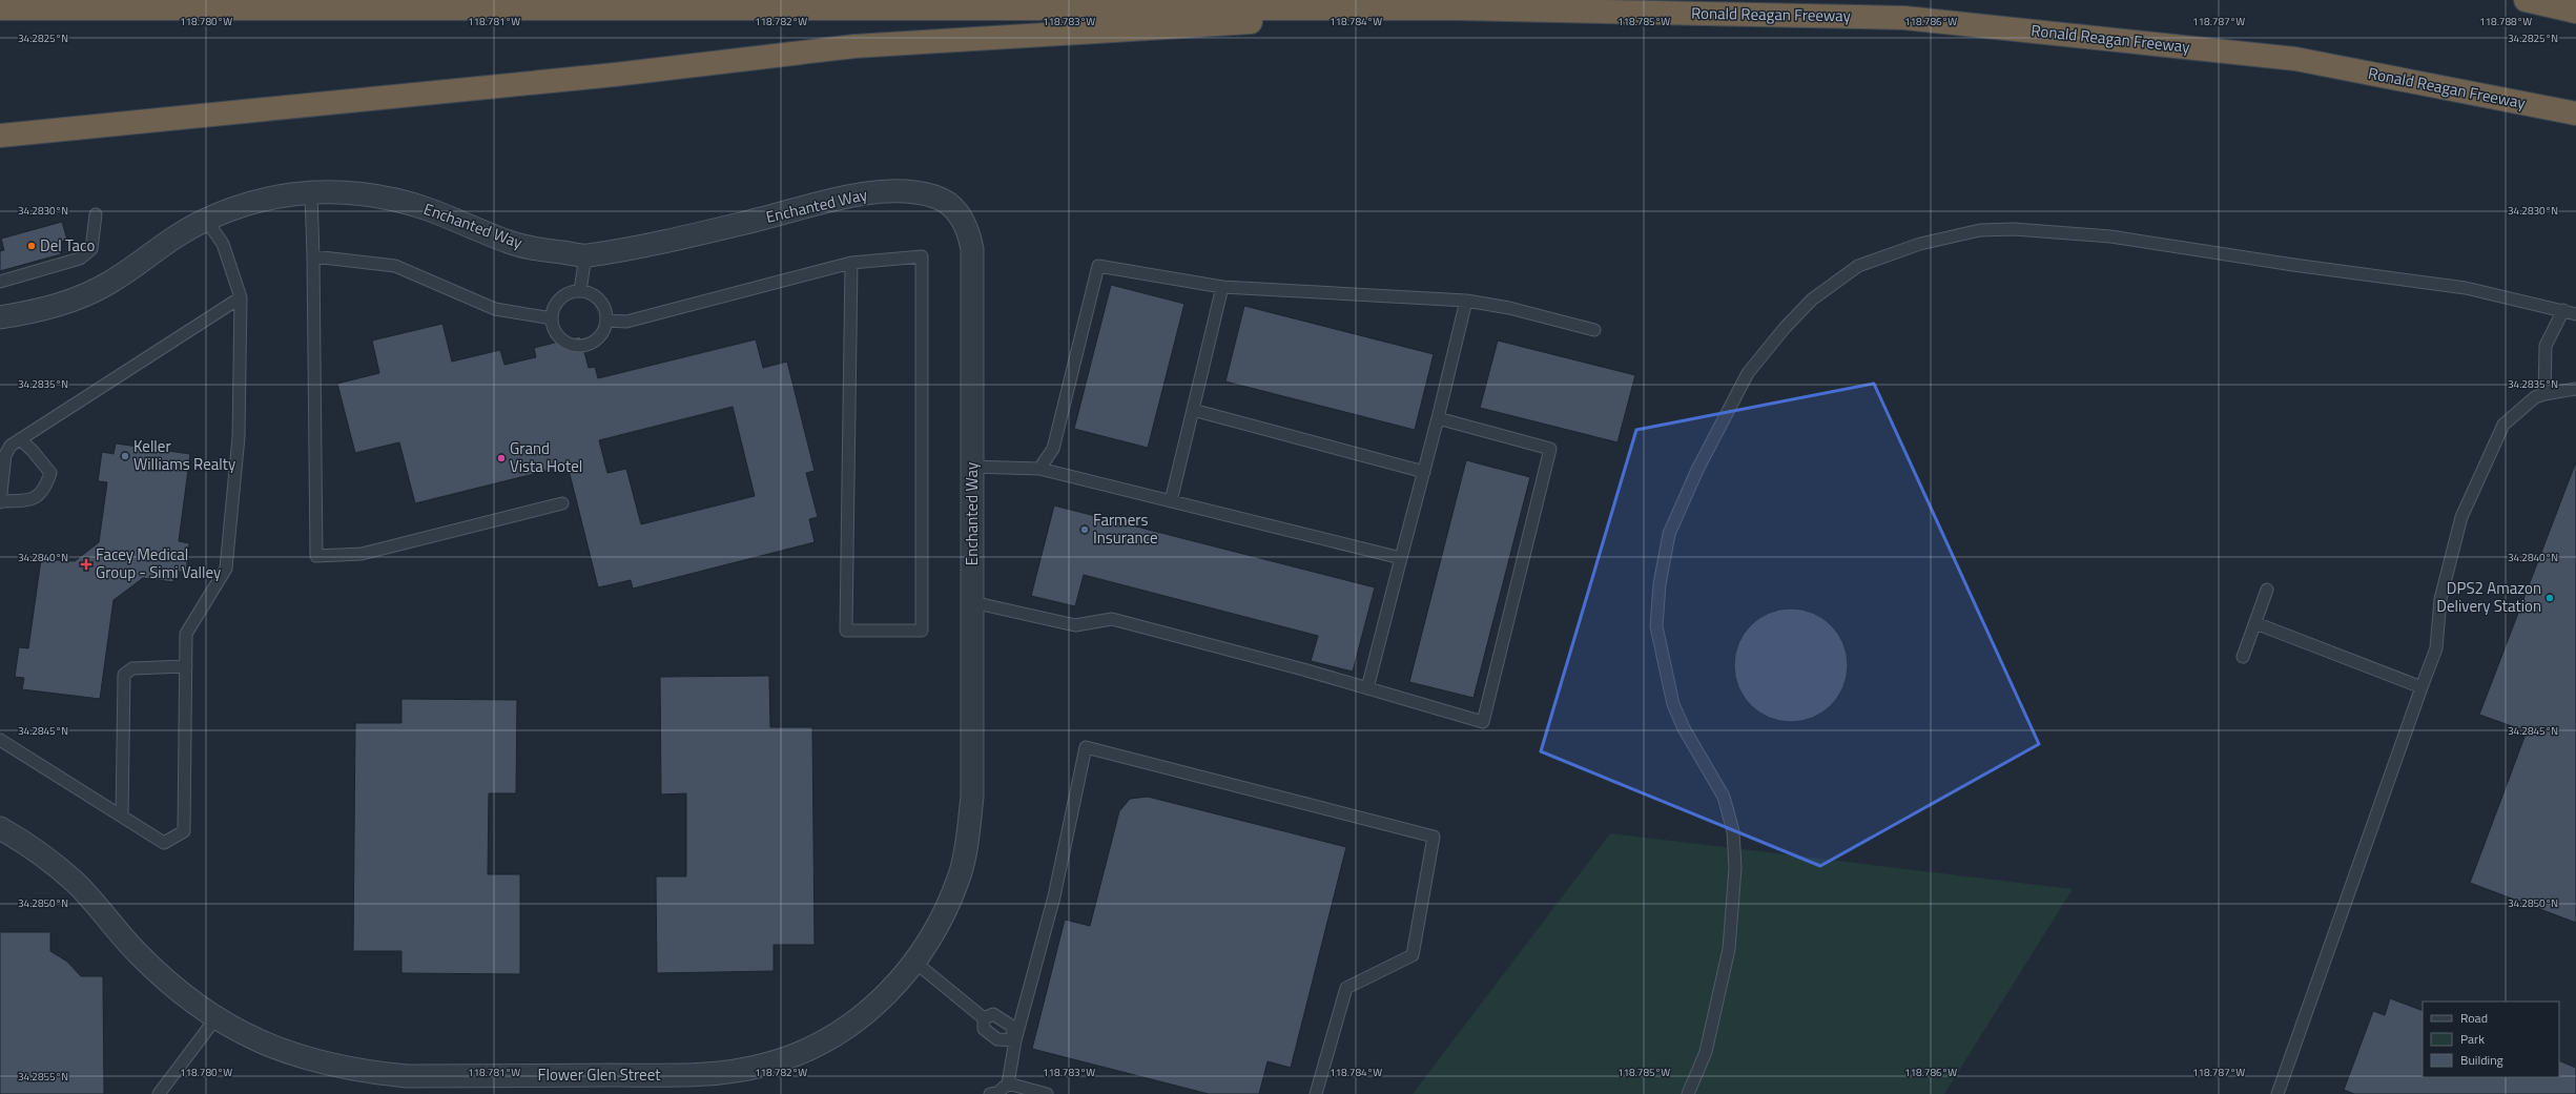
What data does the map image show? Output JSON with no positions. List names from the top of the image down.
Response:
{
  "streets": {
    "highway": ["Ronald Reagan Freeway"],
    "street": ["Enchanted Way", "Flower Glen Street"]
  },
  "crossings": [
    ["Enchanted Way", "Flower Glen Street"]
  ],
  "places": {
    "other": [
      "Del Taco",
      "Keller Williams Realty",
      "Grand Vista Hotel",
      "Farmers Insurance",
      "DPS2 Amazon Delivery Station"
    ],
    "health": ["Facey Medical Group - Simi Valley"]
  },
  "legend": ["Road", "Park", "Building"],
  "coordinates": [
    "118.780°W",
    "118.781°W",
    "118.782°W",
    "118.783°W",
    "118.784°W",
    "118.785°W",
    "118.786°W",
    "118.787°W",
    "118.788°W",
    "34.2825°N",
    "34.2830°N",
    "34.2835°N",
    "34.2840°N",
    "34.2845°N",
    "34.2850°N",
    "34.2855°N"
  ]
}
